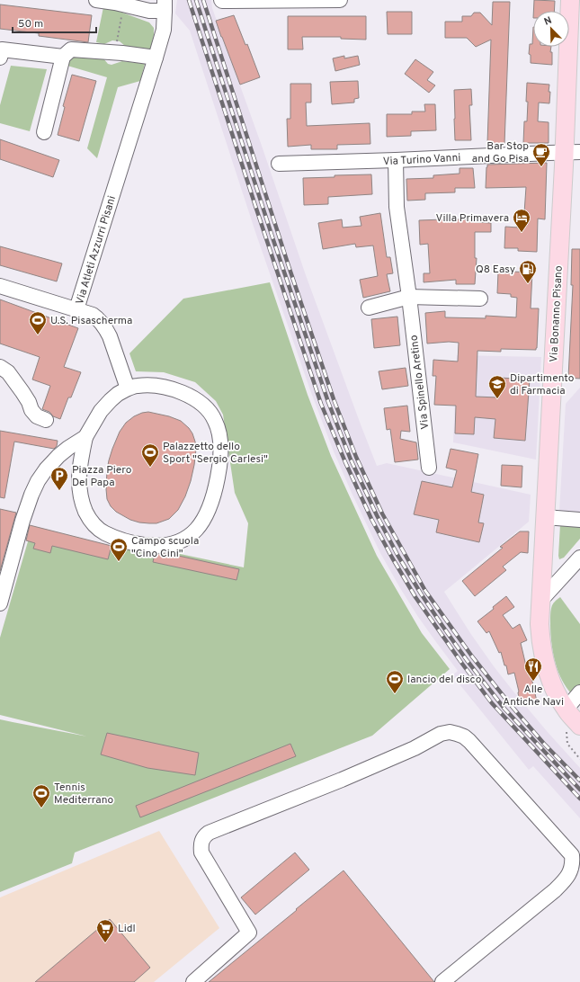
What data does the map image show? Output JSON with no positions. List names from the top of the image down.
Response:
{
  "streets": {
    "main road": ["Via Bonanno Pisano"],
    "street": ["Via Turino Vanni", "Via Atleti Azzurri Pisani", "Via Spinello Aretino"]
  },
  "crossings": [
    ["Via Turino Vanni", "Via Bonanno Pisano"],
    ["Via Turino Vanni", "Via Spinello Aretino"]
  ],
  "places": {
    "cafe": ["Bar Stop and Go Pisa"],
    "hotel": ["Villa Primavera"],
    "fuel station": ["Q8 Easy"],
    "sports": [
      "U.S. Pisascherma",
      "Palazzetto dello Sport \"Sergio Carlesi\"",
      "Campo scuola \"Cino Cini\"",
      "lancio del disco",
      "Tennis Mediterrano"
    ],
    "school or university": ["Dipartimento di Farmacia"],
    "parking": ["Piazza Piero Del Papa"],
    "restaurant": ["Alle Antiche Navi"],
    "supermarket": ["Lidl"]
  },
  "scale_bar": "50 m",
  "north": "top left"
}
